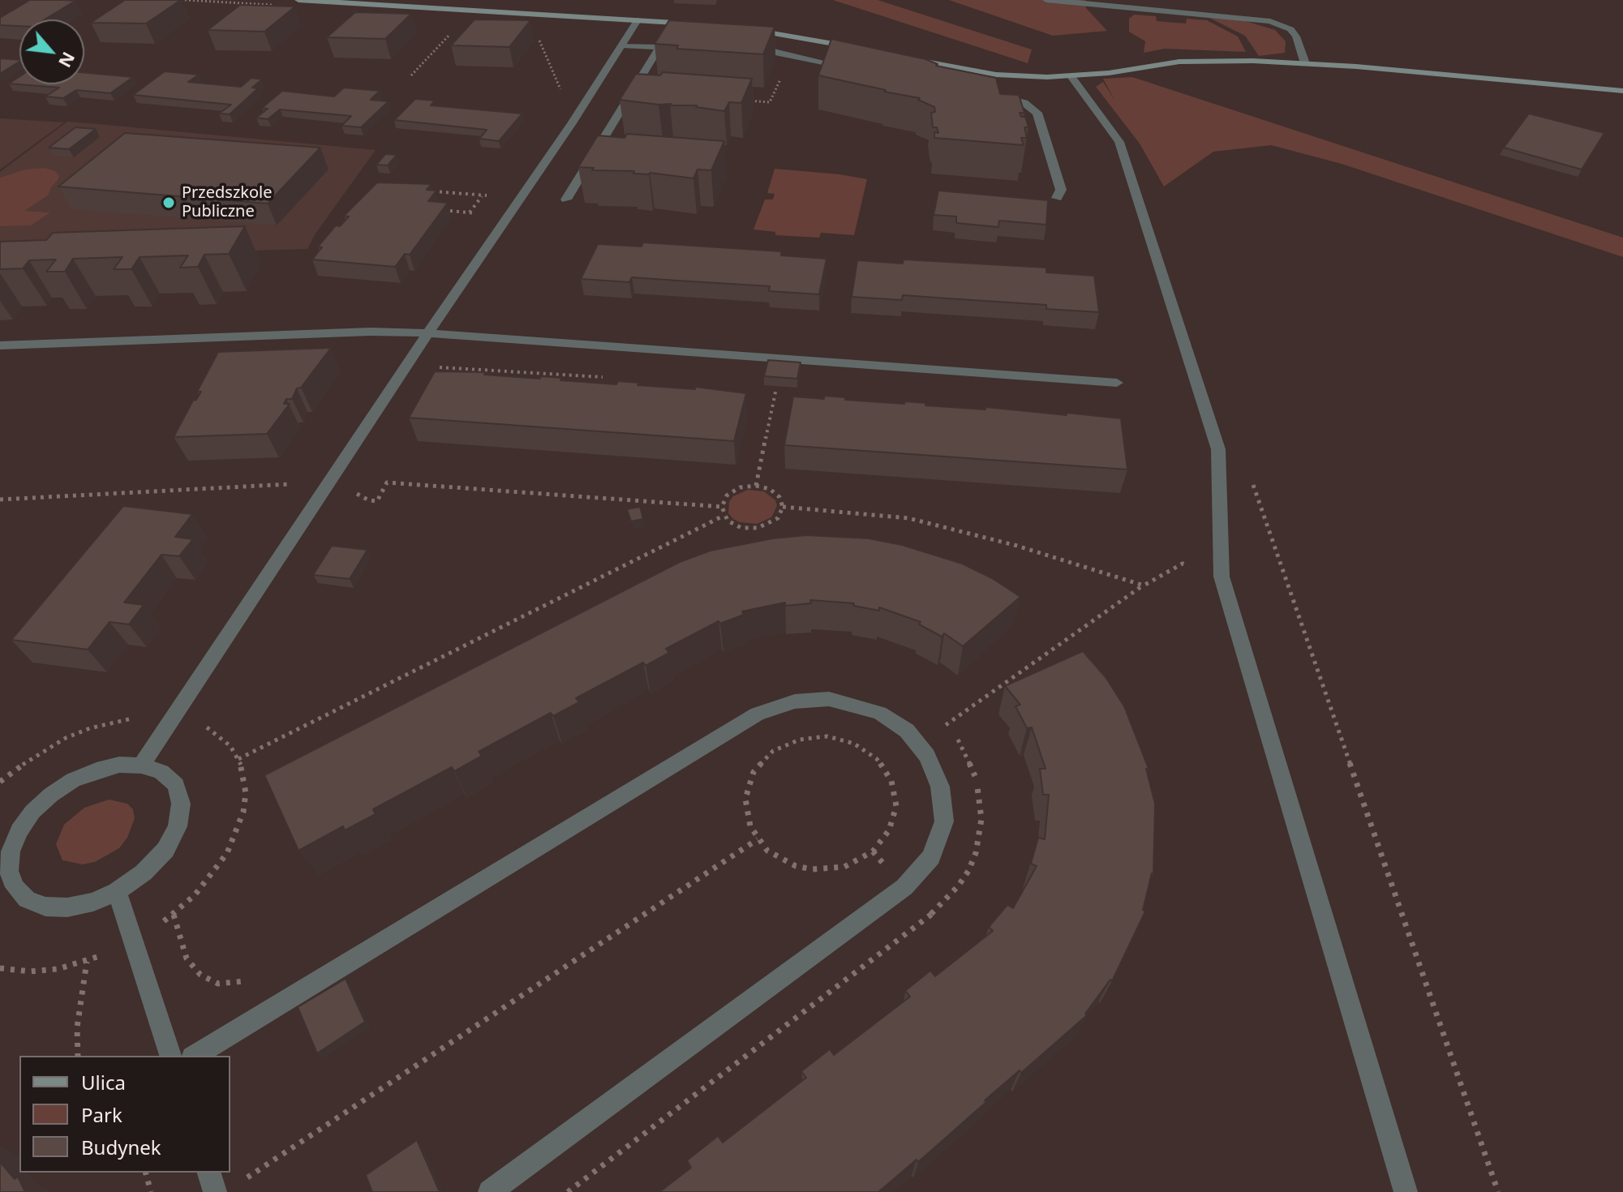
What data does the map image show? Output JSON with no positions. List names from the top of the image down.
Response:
{
  "places": ["Przedszkole Publiczne"],
  "legend": ["Ulica", "Park", "Budynek"],
  "north": "bottom right"
}
